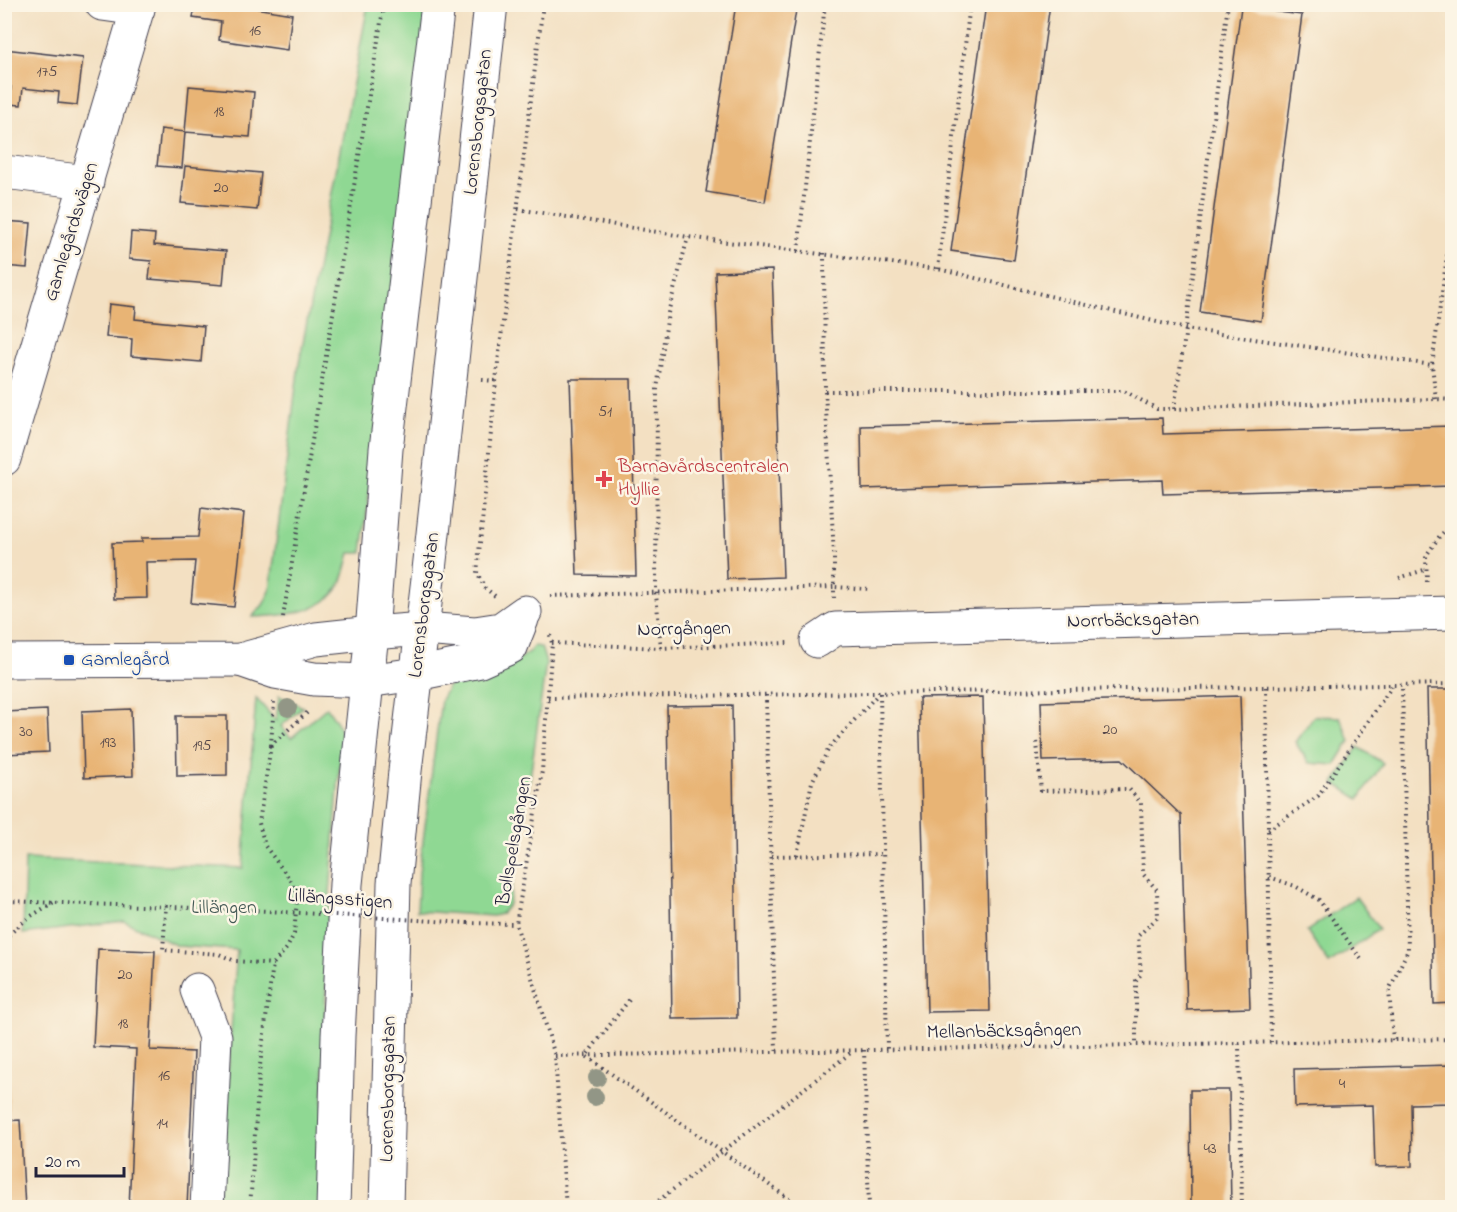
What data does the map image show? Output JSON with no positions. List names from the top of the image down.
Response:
{
  "streets": {
    "main road": ["Lorensborgsgatan", "Gamlegårdsvägen", "Norrbäcksgatan"],
    "path": [
      "Norrgången",
      "Bollspelsgången",
      "Lillängsstigen",
      "Mellanbäcksgången"
    ]
  },
  "crossings": [
    ["Norrbäcksgatan", "Norrgången"],
    ["Norrgången", "Bollspelsgången"],
    ["Bollspelsgången", "Lillängsstigen"],
    ["Bollspelsgången", "Mellanbäcksgången"]
  ],
  "parks": ["Lillängen"],
  "places": {
    "health": ["Barnavårdscentralen Hyllie"],
    "transit": ["Gamlegård"]
  },
  "house_numbers": [
    "16",
    "175",
    "18",
    "20",
    "51",
    "20",
    "30",
    "193",
    "195",
    "20",
    "18",
    "16",
    "4",
    "14",
    "43"
  ],
  "scale_bar": "20 m"
}
